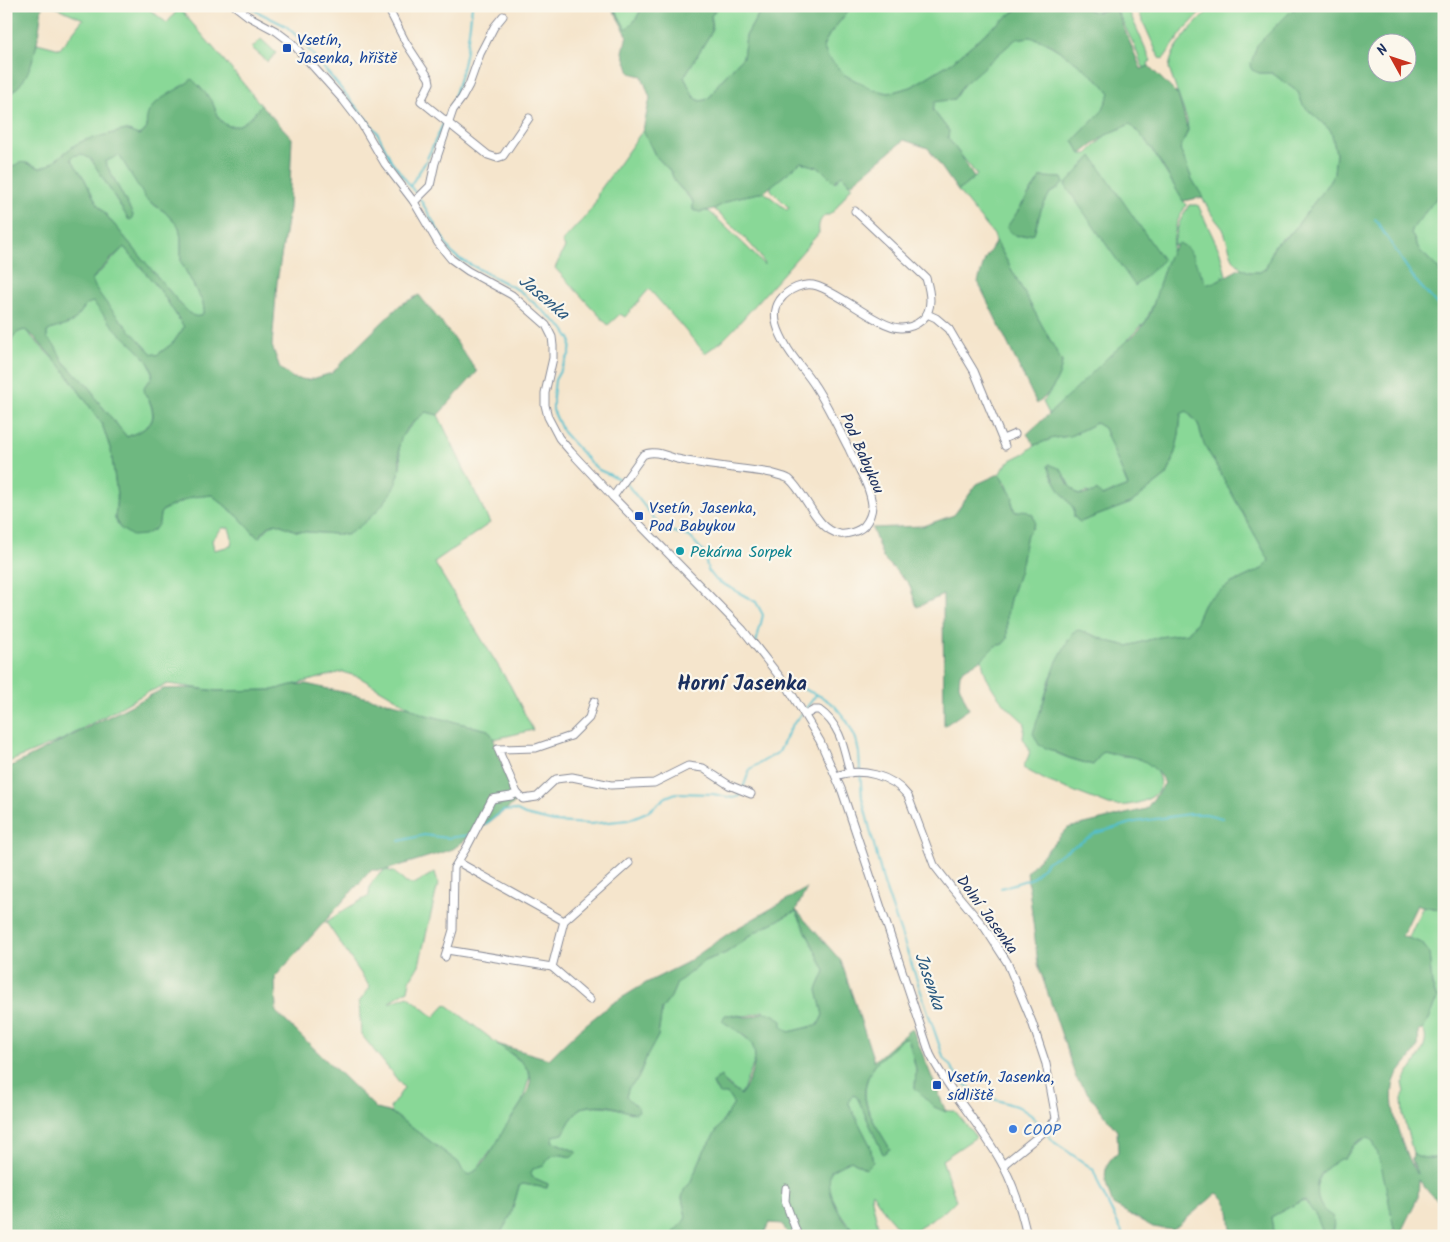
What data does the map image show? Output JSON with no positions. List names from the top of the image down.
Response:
{
  "streets": {
    "street": ["Pod Babykou", "Dolní Jasenka"]
  },
  "districts": ["Horní Jasenka"],
  "water": ["Jasenka"],
  "places": {
    "transit": ["Vsetín, Jasenka, hřiště", "Vsetín, Jasenka, Pod Babykou", "Vsetín, Jasenka, sídliště"],
    "other": ["Pekárna Sorpek", "COOP"]
  },
  "north": "top left"
}
